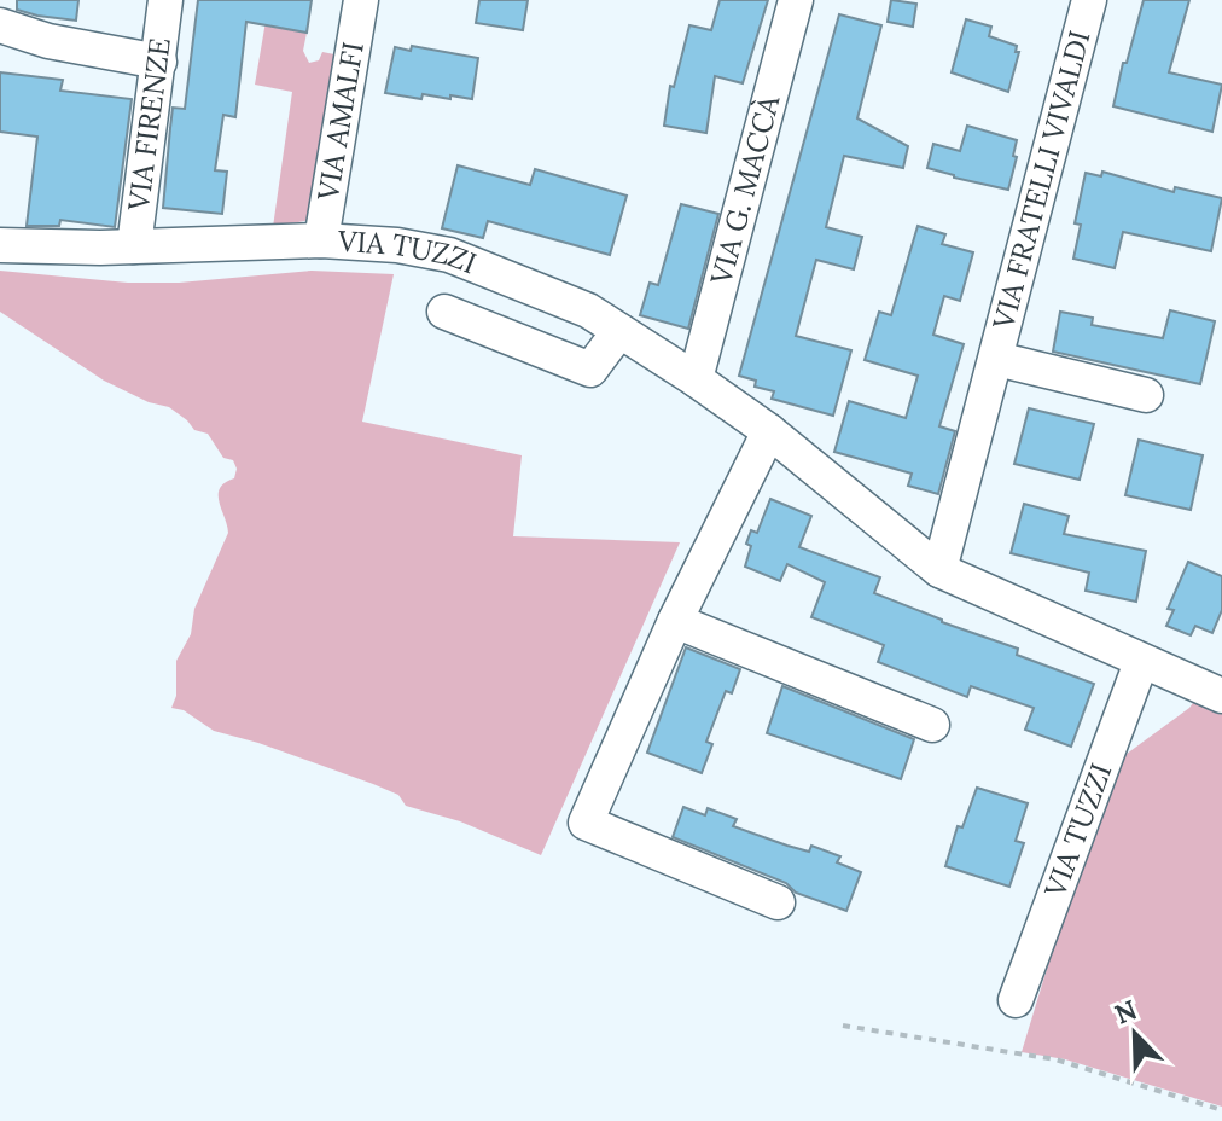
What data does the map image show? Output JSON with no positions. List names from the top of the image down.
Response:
{
  "streets": {
    "street": [
      "VIA AMALFI",
      "VIA FIRENZE",
      "VIA FRATELLI VIVALDI",
      "VIA G. MACCÀ",
      "VIA TUZZI"
    ]
  },
  "crossings": [
    ["VIA AMALFI", "VIA TUZZI"],
    ["VIA FIRENZE", "VIA TUZZI"],
    ["VIA FRATELLI VIVALDI", "VIA TUZZI"],
    ["VIA G. MACCÀ", "VIA TUZZI"]
  ],
  "north": "top left"
}
